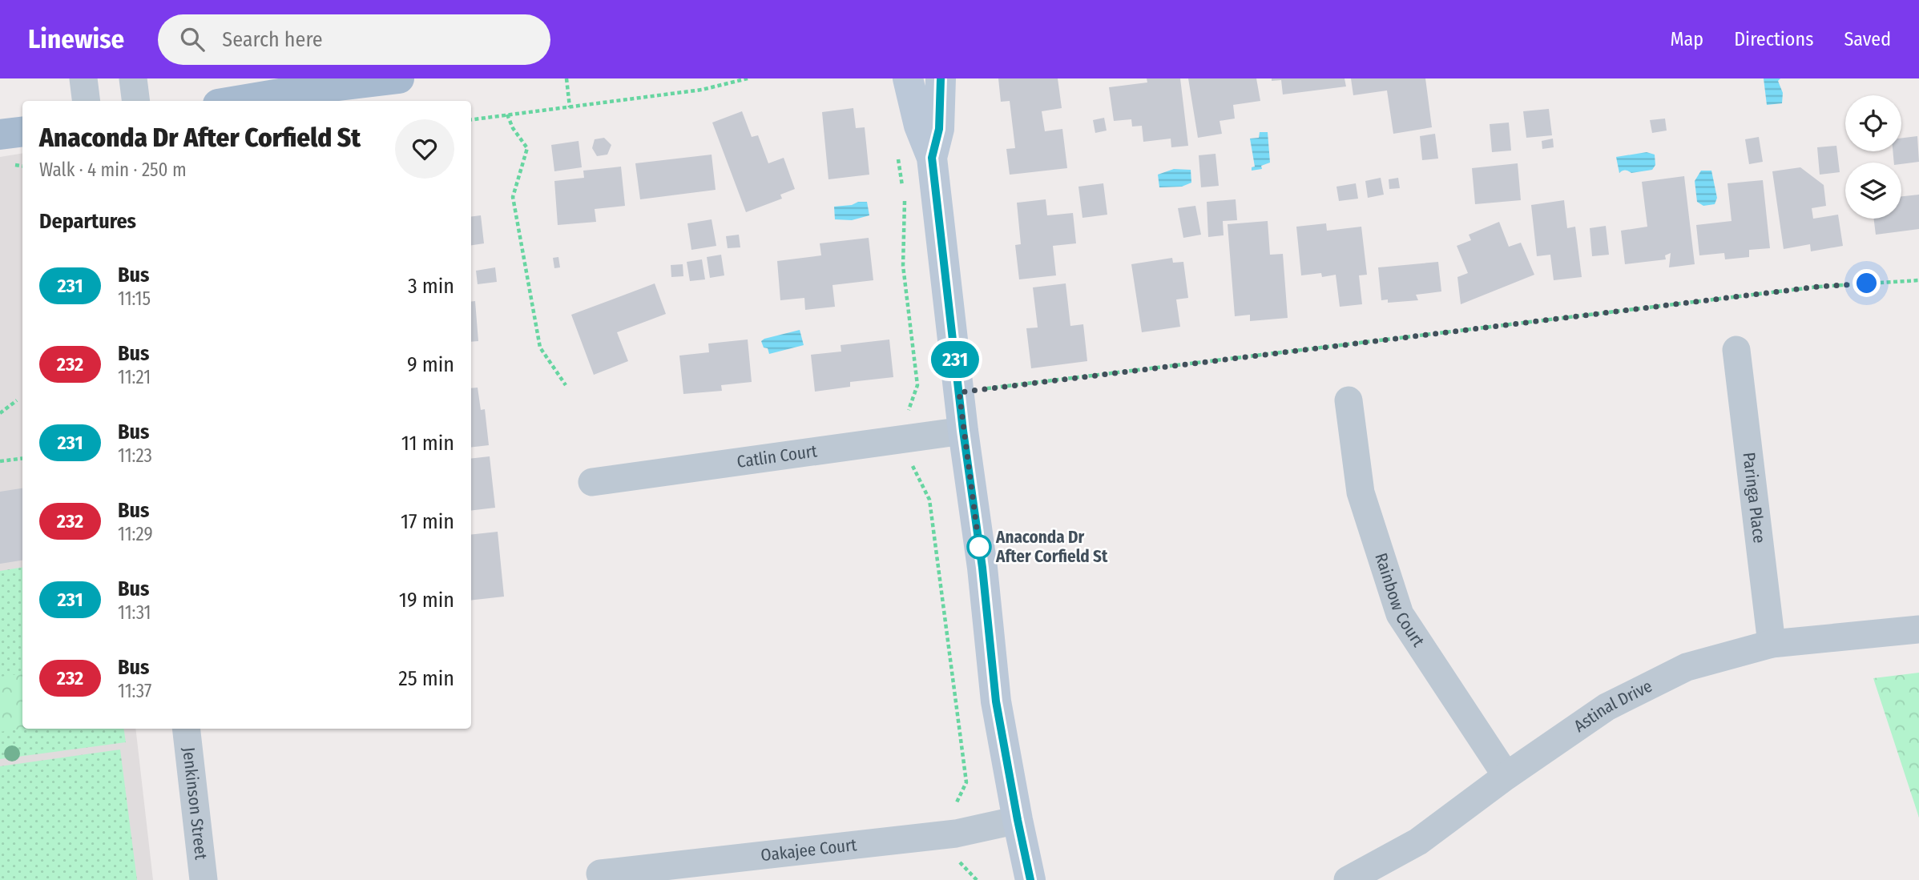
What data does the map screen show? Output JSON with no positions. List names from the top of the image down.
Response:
{
  "streets": {
    "street": [
      "Catlin Court",
      "Paringa Place",
      "Rainbow Court",
      "Astinal Drive",
      "Jenkinson Street",
      "Oakajee Court"
    ]
  },
  "crossings": [
    ["Paringa Place", "Astinal Drive"],
    ["Rainbow Court", "Astinal Drive"]
  ],
  "places": ["Anaconda Dr After Corfield St"],
  "lines": ["bus line 231"],
  "page": {
    "header": "Linewise",
    "search": "Search here",
    "nav": ["Map", "Directions", "Saved"],
    "on_map": "231",
    "heading": [
      ["Anaconda Dr After Corfield St", "Walk · 4 min · 250 m"],
      "Departures"
    ],
    "list": [
      {
        "mark": "231",
        "name": "Bus",
        "note": "11:15",
        "value": "3 min"
      },
      {
        "mark": "232",
        "name": "Bus",
        "note": "11:21",
        "value": "9 min"
      },
      {
        "mark": "231",
        "name": "Bus",
        "note": "11:23",
        "value": "11 min"
      },
      {
        "mark": "232",
        "name": "Bus",
        "note": "11:29",
        "value": "17 min"
      },
      {
        "mark": "231",
        "name": "Bus",
        "note": "11:31",
        "value": "19 min"
      },
      {
        "mark": "232",
        "name": "Bus",
        "note": "11:37",
        "value": "25 min"
      }
    ]
  }
}
